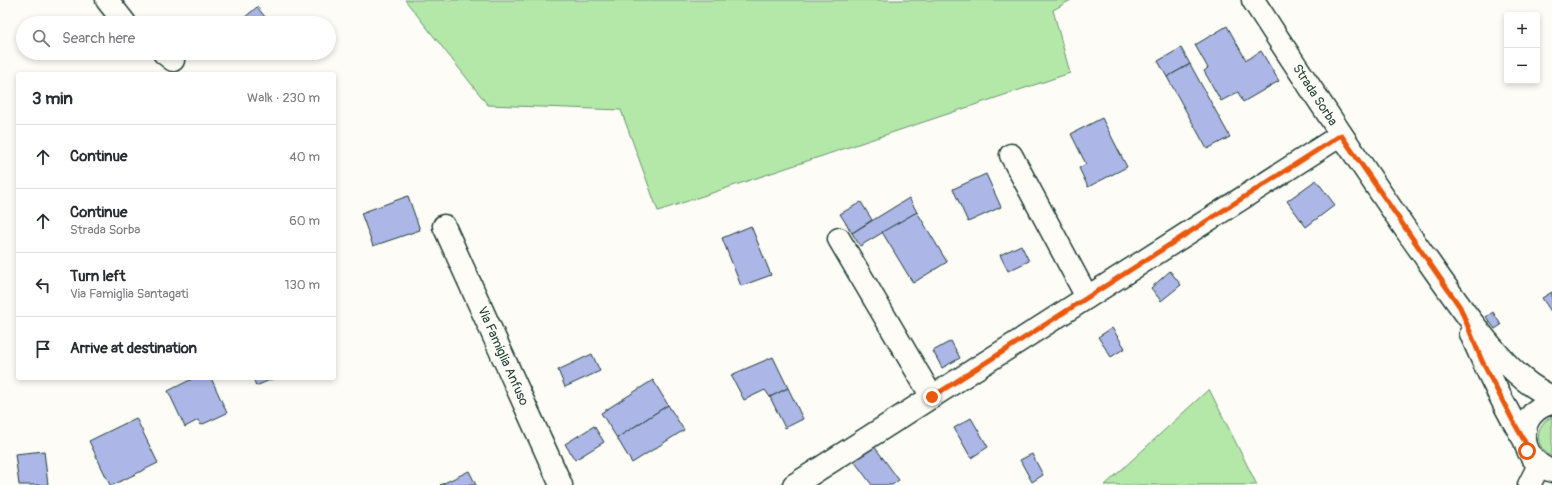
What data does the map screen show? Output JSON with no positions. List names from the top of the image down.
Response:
{
  "streets": {
    "street": ["Strada Sorba", "Via Famiglia Anfuso"]
  },
  "page": {
    "map_buttons": ["+", "−"],
    "search": "Search here",
    "heading": ["3 min", "Walk · 230 m"],
    "list": [
      ["Continue", "40 m"],
      ["Continue", "Strada Sorba", "60 m"],
      ["Turn left", "Via Famiglia Santagati", "130 m"],
      "Arrive at destination"
    ]
  }
}
